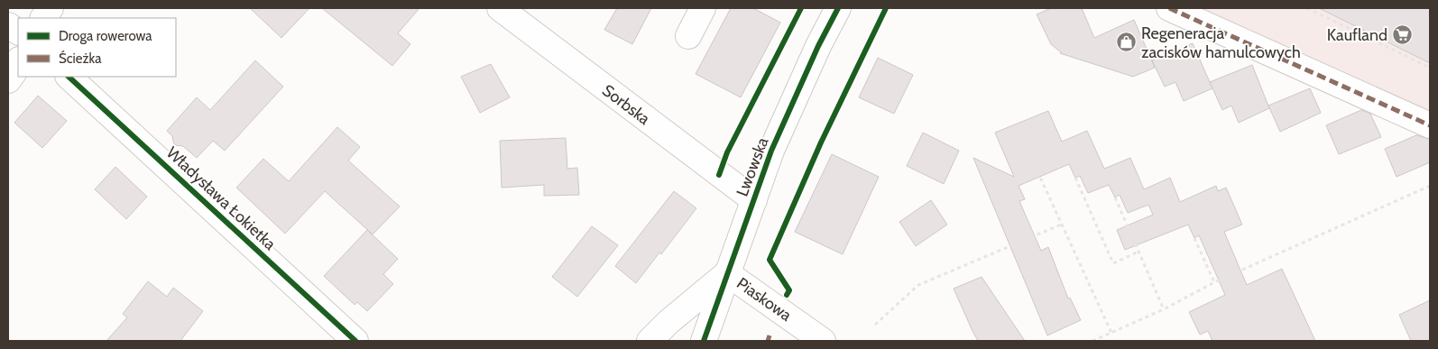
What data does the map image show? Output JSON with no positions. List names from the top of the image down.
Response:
{
  "streets": {
    "street": [
      "Sorbska",
      "Lwowska",
      "Władysława Łokietka",
      "Piaskowa"
    ]
  },
  "crossings": [
    ["Sorbska", "Lwowska"],
    ["Lwowska", "Piaskowa"]
  ],
  "places": {
    "supermarket": ["Kaufland"],
    "shop": ["Regeneracja zacisków hamulcowych"]
  },
  "legend": ["Droga rowerowa", "Ścieżka"]
}
